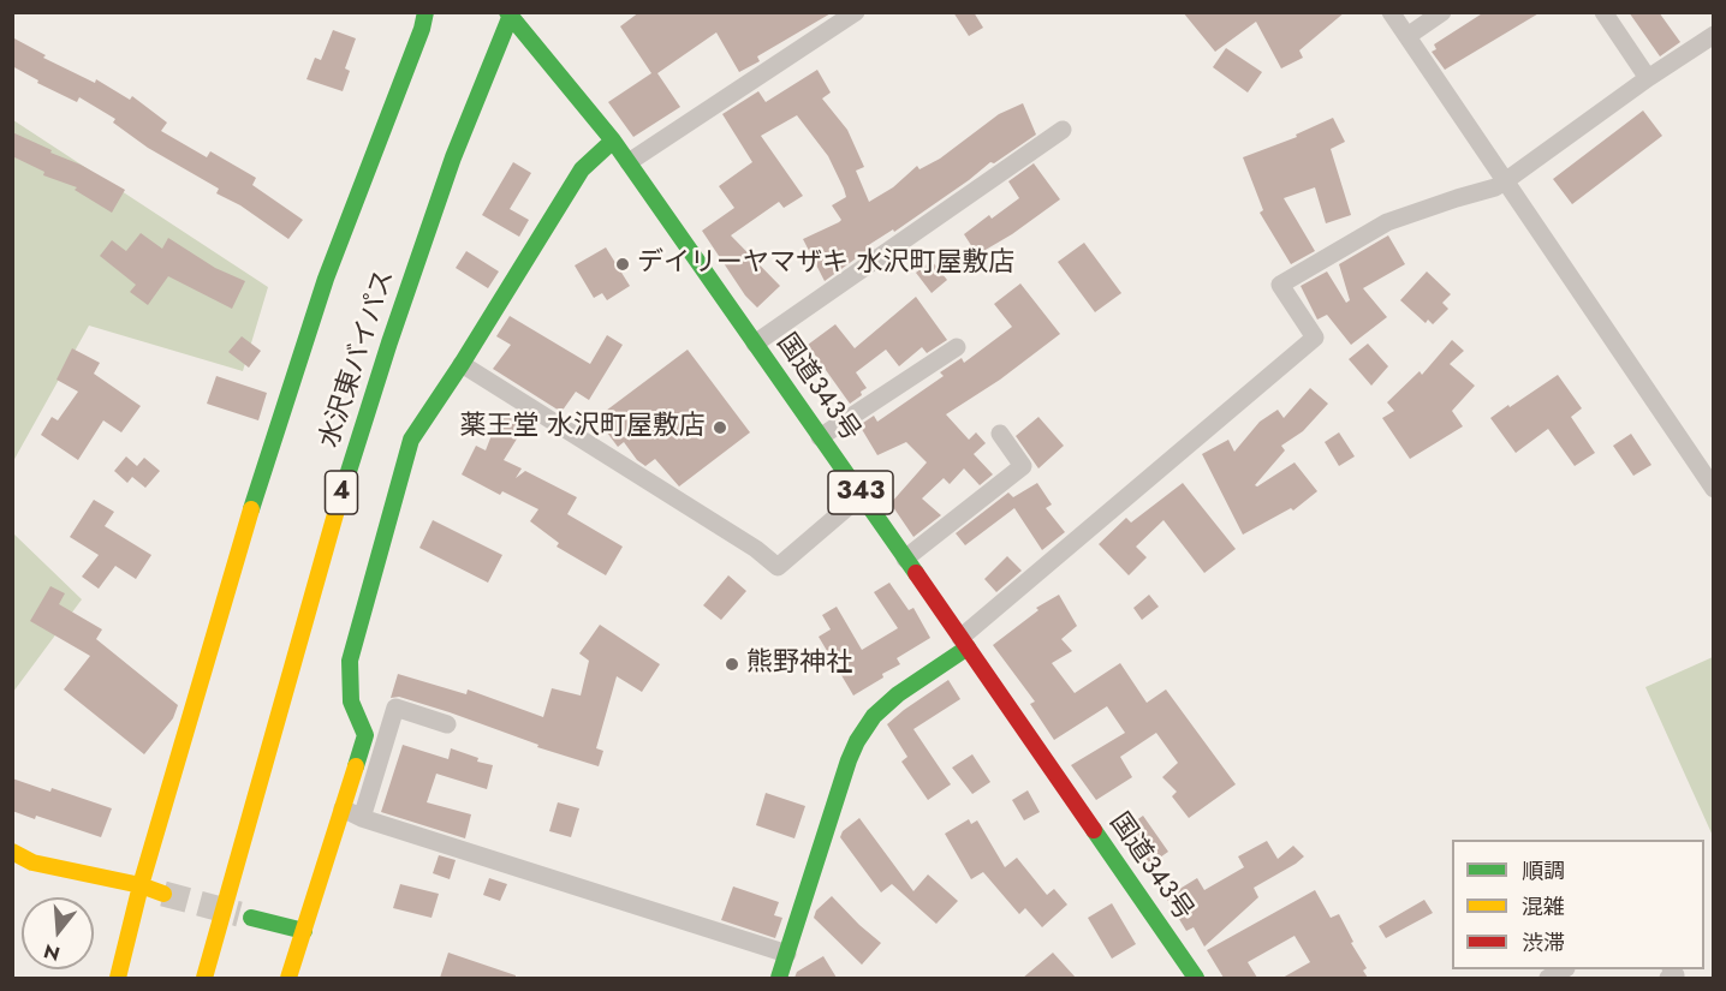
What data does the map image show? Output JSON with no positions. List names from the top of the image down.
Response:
{
  "streets": {
    "main road": [
      "水沢東バイパス",
      "国道343号",
      "4",
      "343"
    ]
  },
  "crossings": [
    ["水沢東バイパス", "国道343号"]
  ],
  "places": ["デイリーヤマザキ 水沢町屋敷店", "薬王堂 水沢町屋敷店", "熊野神社"],
  "legend": ["順調", "混雑", "渋滞"],
  "north": "bottom"
}
